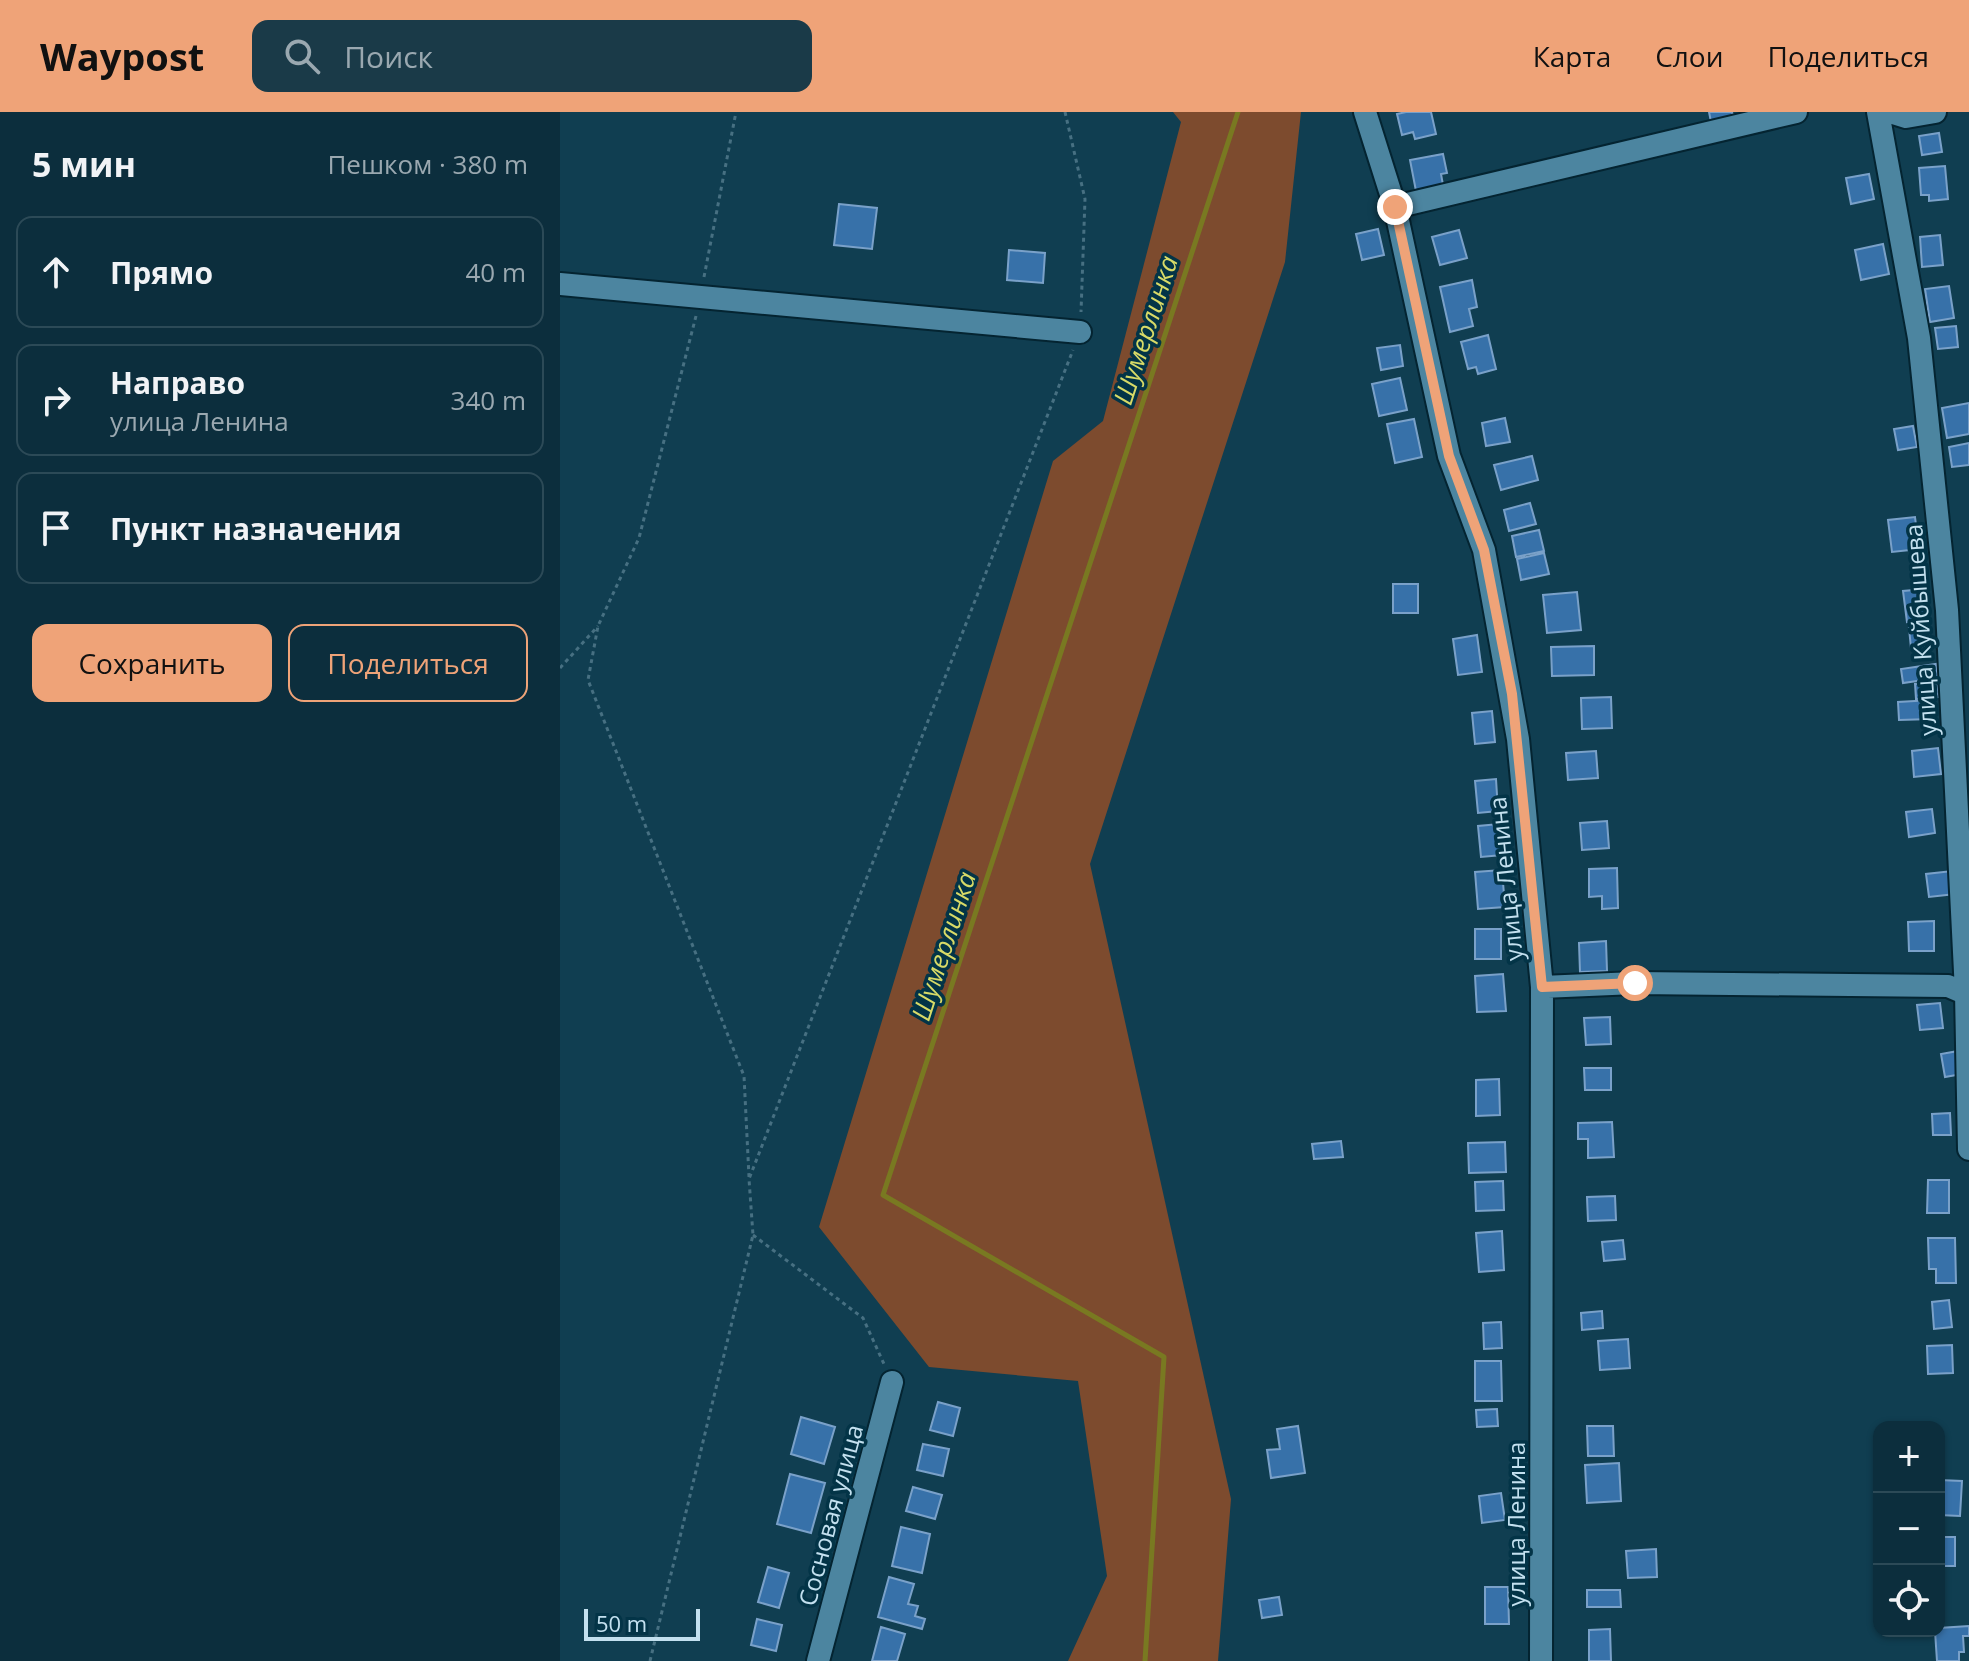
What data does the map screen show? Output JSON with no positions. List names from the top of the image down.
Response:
{
  "streets": {
    "street": ["улица Куйбышева", "улица Ленина", "Сосновая улица"]
  },
  "water": ["Шумерлинка"],
  "scale_bar": "50 m",
  "page": {
    "header": "Waypost",
    "search": "Поиск",
    "nav": ["Карта", "Слои", "Поделиться"],
    "heading": ["5 мин", "Пешком · 380 m"],
    "list": [
      ["Прямо", "40 m"],
      ["Направо", "улица Ленина", "340 m"],
      "Пункт назначения"
    ],
    "buttons": ["Сохранить", "Поделиться"],
    "map_buttons": ["+", "−"],
    "scale": "50 m"
  }
}
